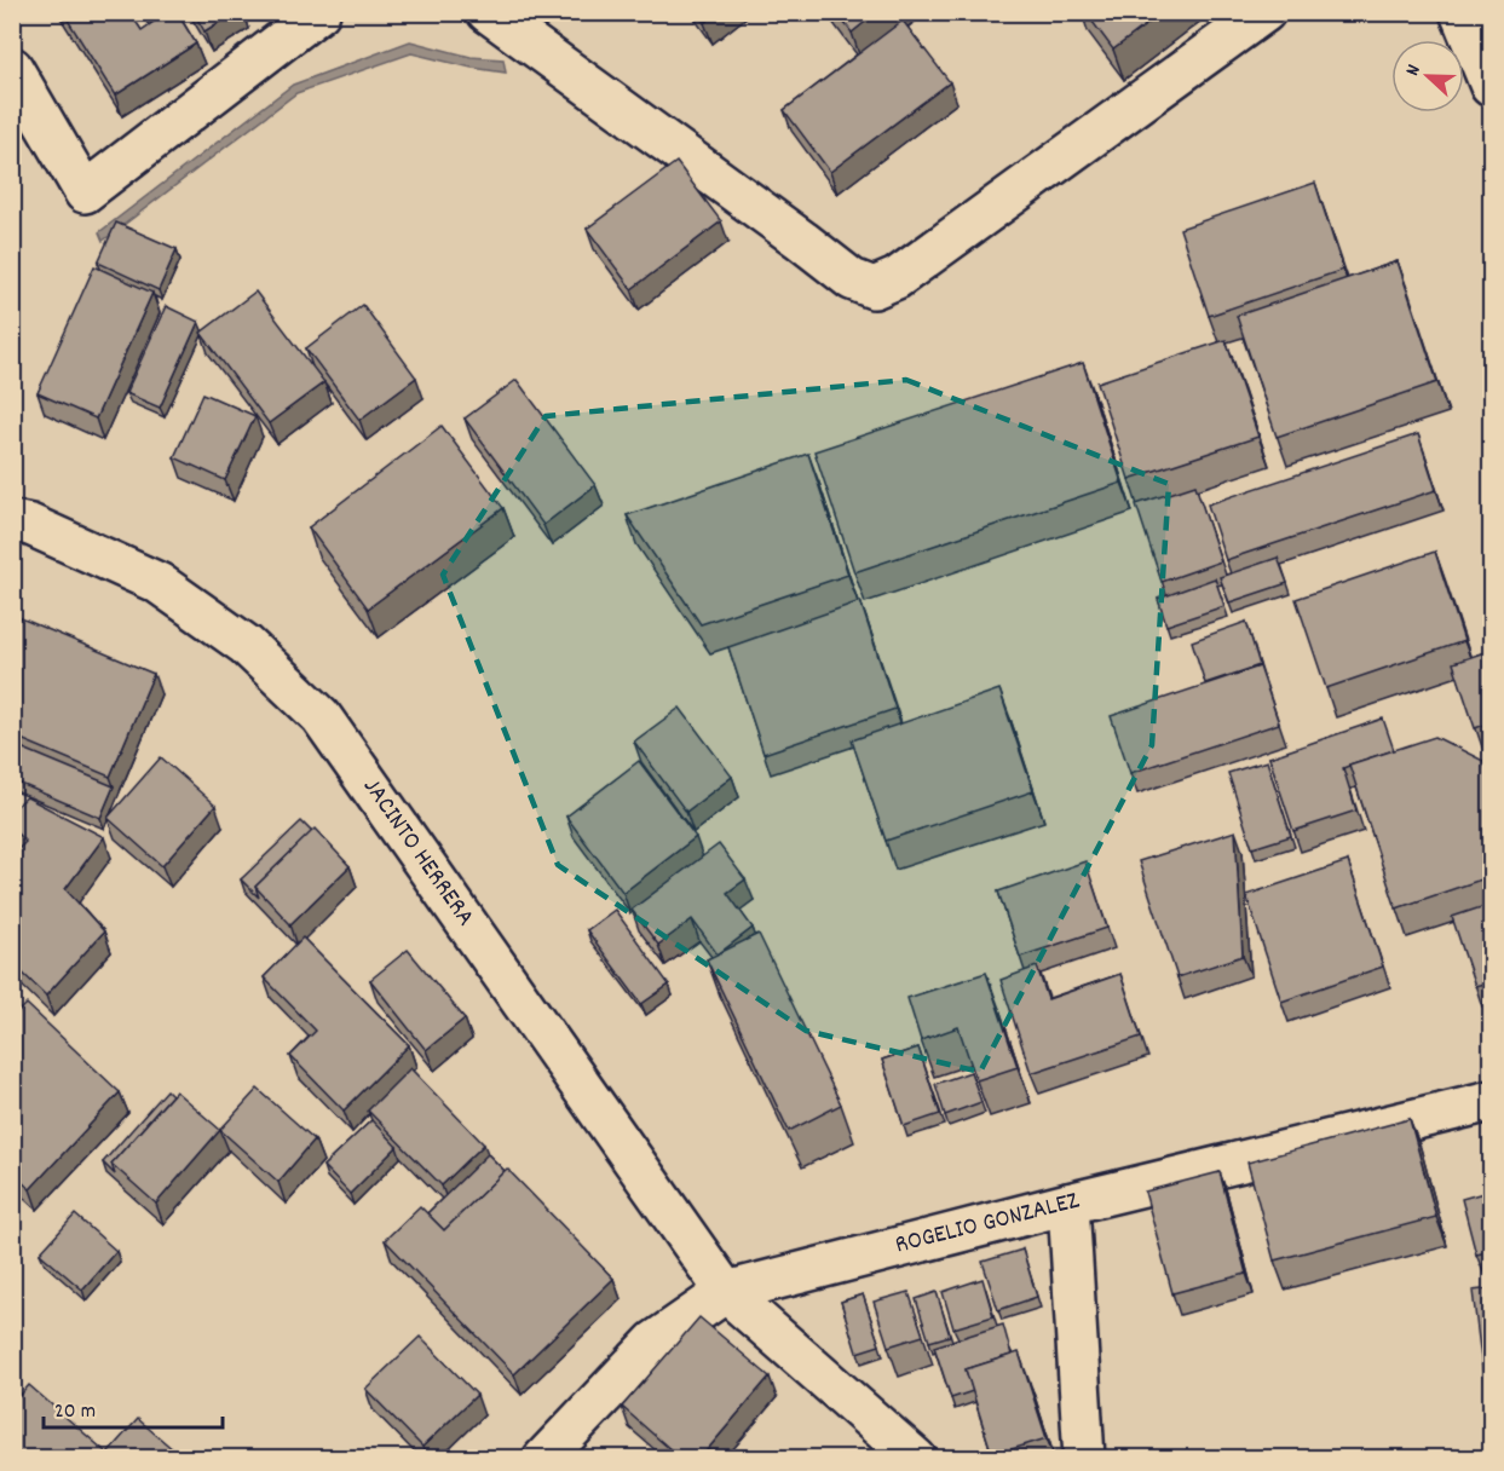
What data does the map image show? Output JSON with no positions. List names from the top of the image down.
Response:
{
  "streets": {
    "main road": ["JACINTO HERRERA", "ROGELIO GONZALEZ"]
  },
  "crossings": [
    ["JACINTO HERRERA", "ROGELIO GONZALEZ"]
  ],
  "scale_bar": "20 m",
  "north": "left"
}
